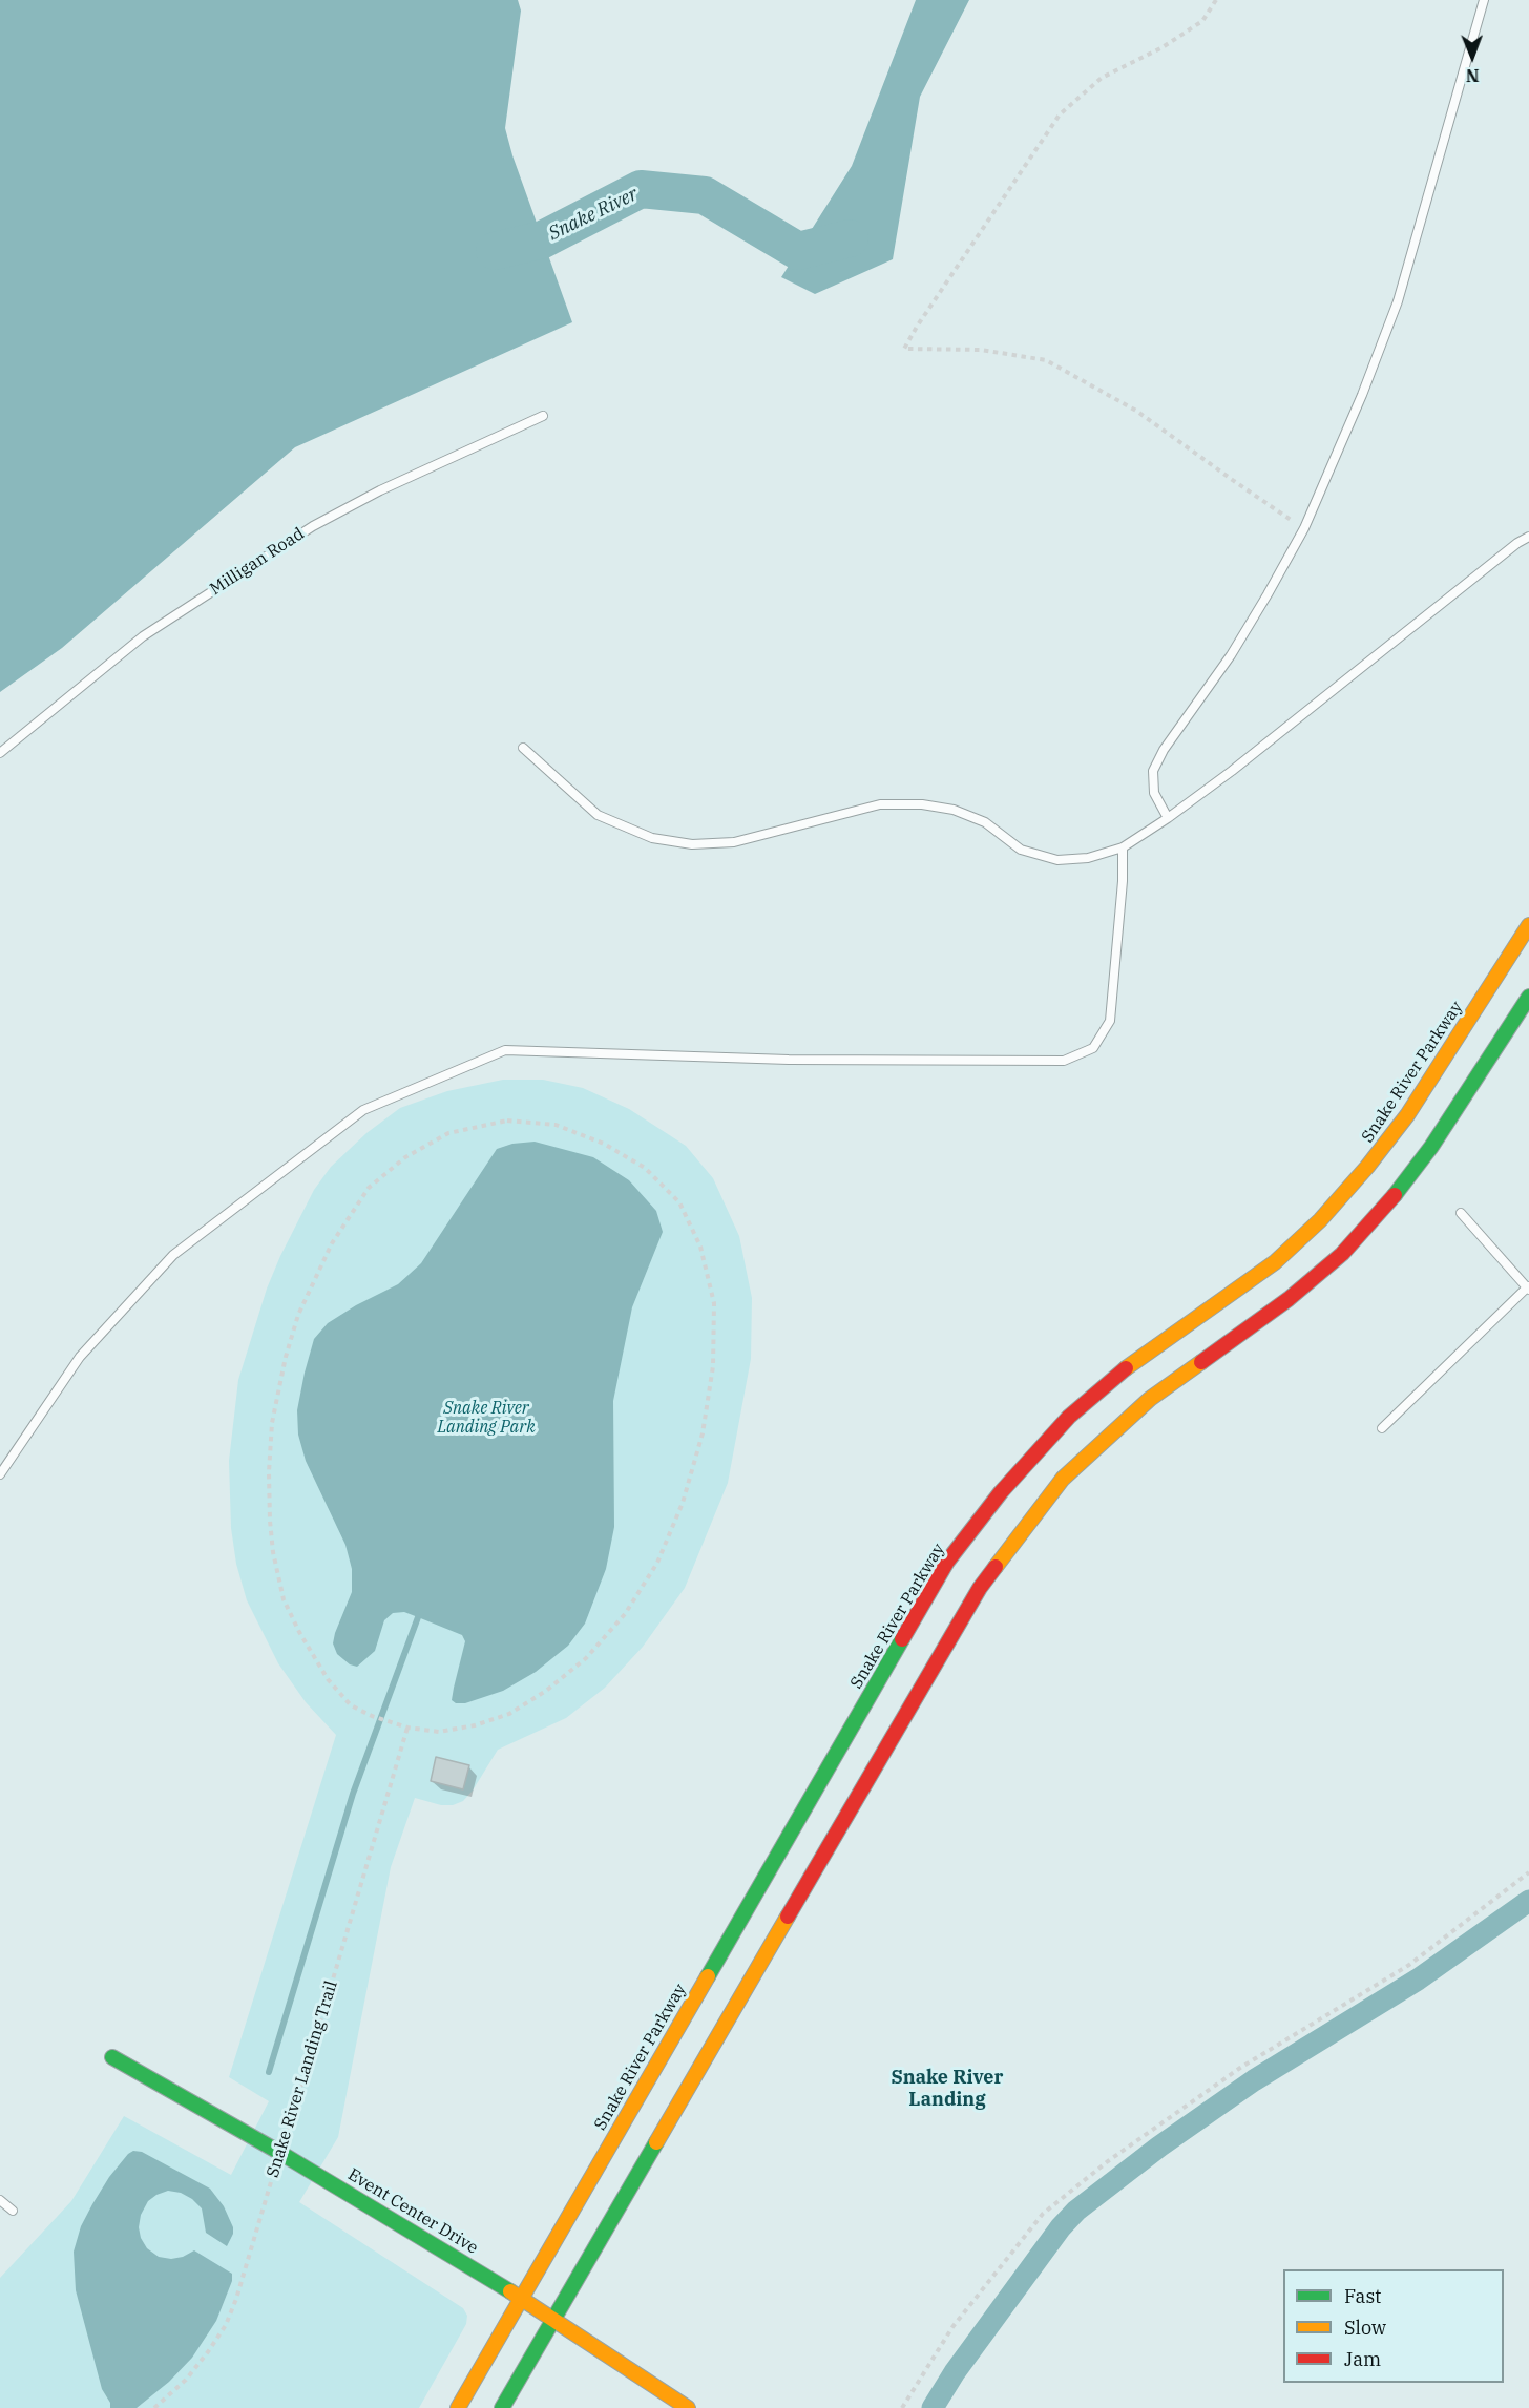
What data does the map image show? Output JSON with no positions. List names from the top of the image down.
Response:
{
  "streets": {
    "street": ["Snake River Parkway", "Event Center Drive"],
    "lane": ["Milligan Road"],
    "path": ["Snake River Landing Trail"]
  },
  "crossings": [
    ["Snake River Parkway", "Event Center Drive"],
    ["Snake River Landing Trail", "Event Center Drive"]
  ],
  "districts": ["Snake River Landing"],
  "water": ["Snake River"],
  "parks": ["Snake River Landing Park"],
  "legend": ["Fast", "Slow", "Jam"],
  "north": "bottom"
}
